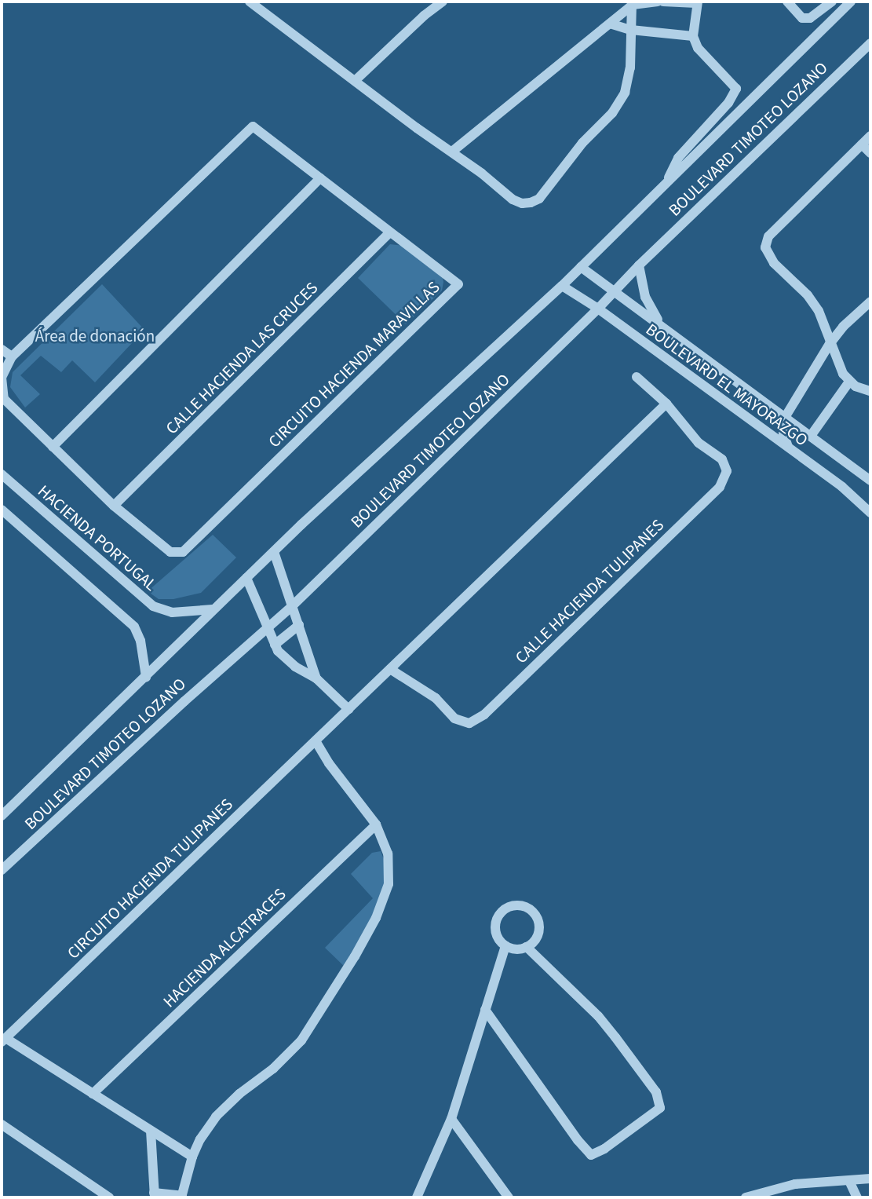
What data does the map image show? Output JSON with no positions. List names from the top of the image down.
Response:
{
  "streets": {
    "street": [
      "BOULEVARD TIMOTEO LOZANO",
      "CALLE HACIENDA LAS CRUCES",
      "CIRCUITO HACIENDA MARAVILLAS",
      "BOULEVARD EL MAYORAZGO",
      "HACIENDA PORTUGAL",
      "CALLE HACIENDA TULIPANES",
      "CIRCUITO HACIENDA TULIPANES",
      "HACIENDA ALCATRACES"
    ]
  },
  "crossings": [
    ["BOULEVARD TIMOTEO LOZANO", "BOULEVARD EL MAYORAZGO"],
    ["BOULEVARD TIMOTEO LOZANO", "HACIENDA PORTUGAL"],
    ["CALLE HACIENDA LAS CRUCES", "CIRCUITO HACIENDA MARAVILLAS"],
    ["CIRCUITO HACIENDA TULIPANES", "HACIENDA ALCATRACES"]
  ],
  "parks": ["Área de donación"]
}
